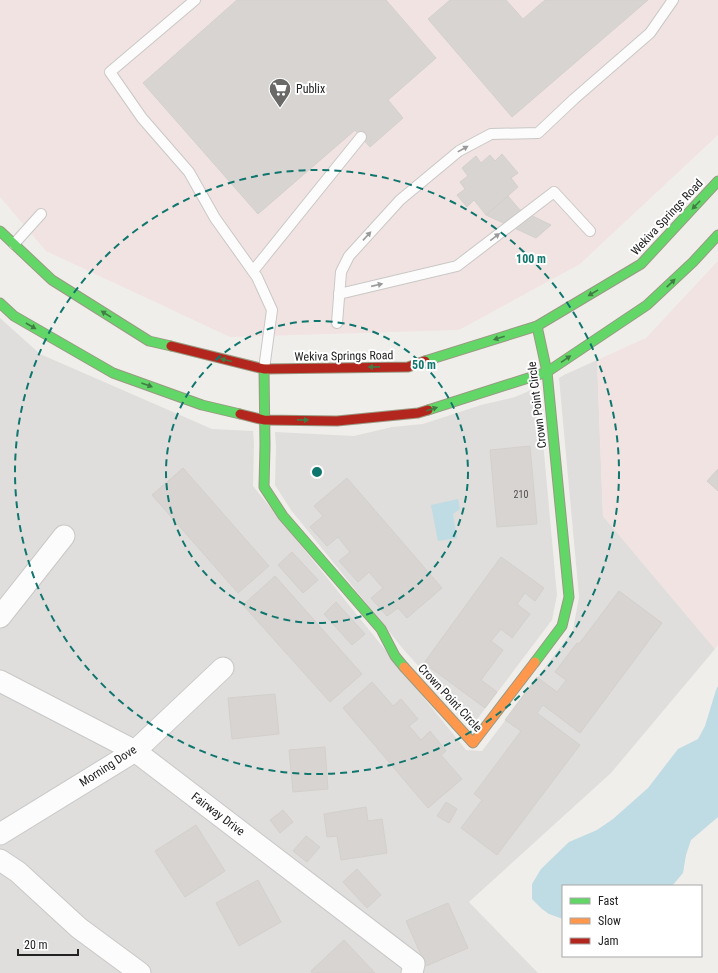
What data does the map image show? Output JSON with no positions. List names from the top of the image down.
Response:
{
  "streets": {
    "main road": ["Wekiva Springs Road", "Crown Point Circle"],
    "street": ["Morning Dove", "Fairway Drive"]
  },
  "crossings": [
    ["Wekiva Springs Road", "Crown Point Circle"],
    ["Morning Dove", "Fairway Drive"]
  ],
  "places": {
    "supermarket": ["Publix"]
  },
  "house_numbers": ["210"],
  "legend": ["Fast", "Slow", "Jam"],
  "scale_bar": "20 m",
  "rings": ["100 m", "50 m"]
}
